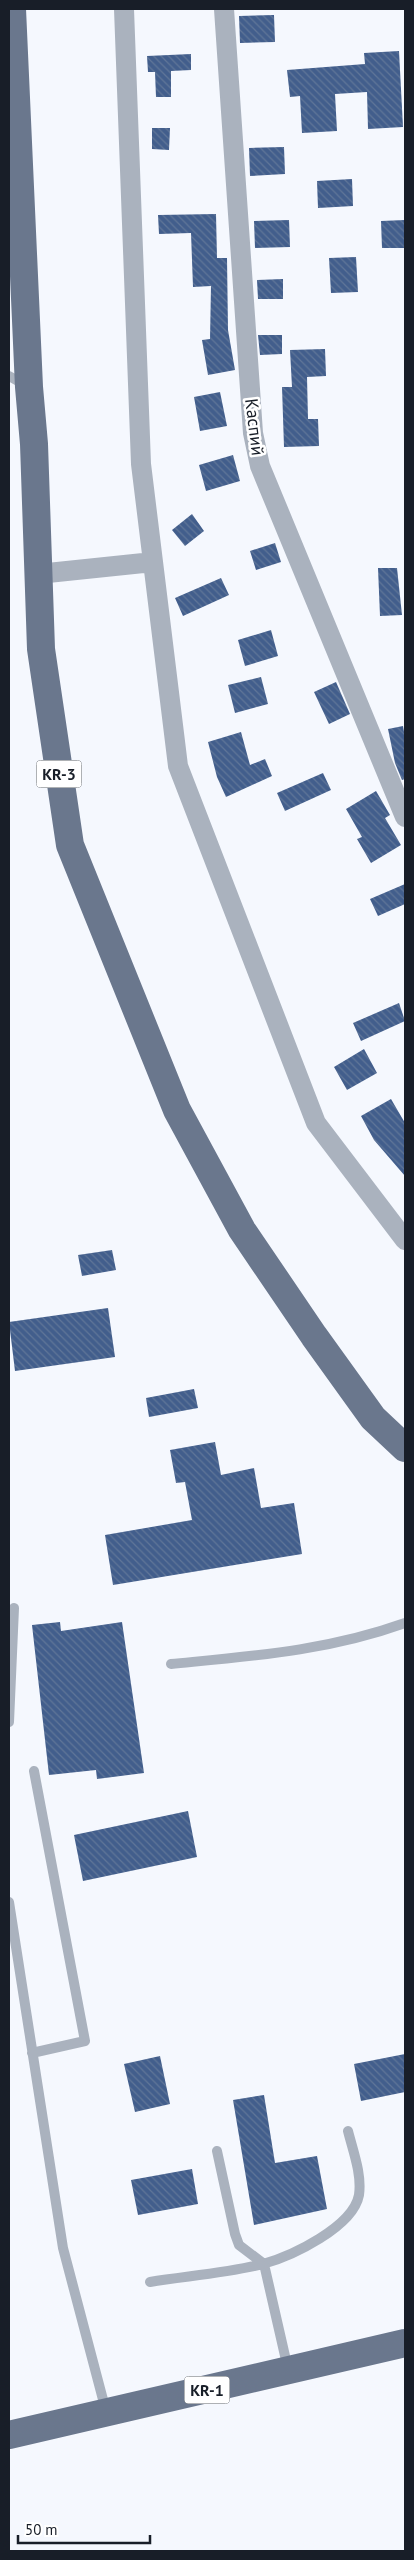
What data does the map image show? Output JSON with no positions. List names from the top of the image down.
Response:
{
  "streets": {
    "main road": ["KR-3", "KR-1"],
    "street": ["Каспий"]
  },
  "scale_bar": "50 m"
}
